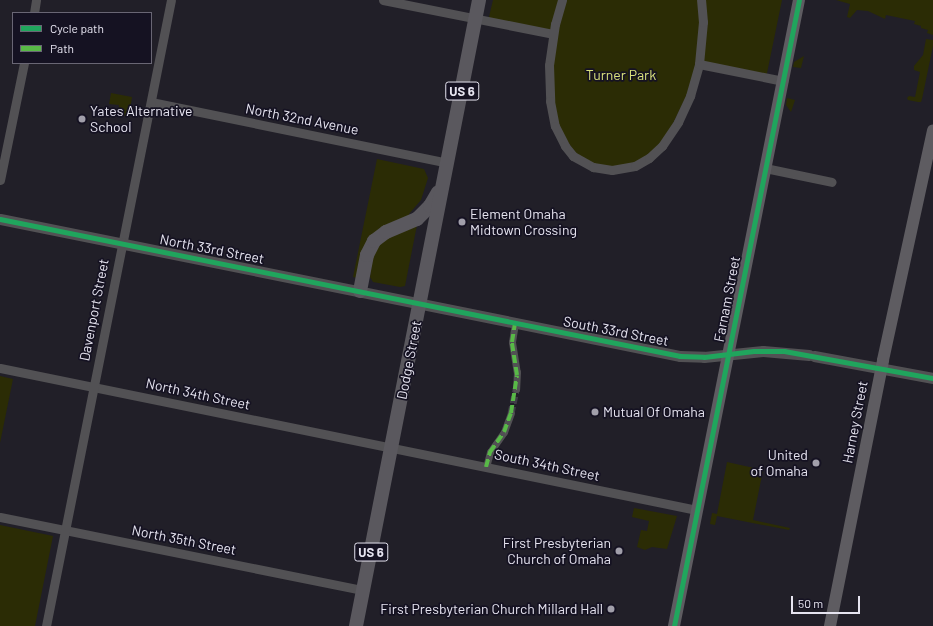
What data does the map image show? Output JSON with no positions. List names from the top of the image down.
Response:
{
  "streets": {
    "highway": ["US 6", "Dodge Street"],
    "main road": ["Farnam Street", "Harney Street"],
    "street": [
      "North 32nd Avenue",
      "North 33rd Street",
      "Davenport Street",
      "South 33rd Street",
      "North 34th Street",
      "South 34th Street",
      "North 35th Street"
    ]
  },
  "crossings": [
    ["North 32nd Avenue", "Davenport Street"],
    ["North 32nd Avenue", "Dodge Street"],
    ["North 33rd Street", "Davenport Street"],
    ["North 33rd Street", "South 33rd Street"],
    ["North 33rd Street", "Dodge Street"],
    ["Farnam Street", "South 33rd Street"],
    ["Farnam Street", "South 34th Street"],
    ["Davenport Street", "North 34th Street"],
    ["Davenport Street", "North 35th Street"],
    ["South 33rd Street", "Dodge Street"],
    ["South 33rd Street", "Harney Street"],
    ["Dodge Street", "North 34th Street"],
    ["Dodge Street", "South 34th Street"],
    ["Dodge Street", "North 35th Street"],
    ["North 34th Street", "South 34th Street"]
  ],
  "parks": ["Turner Park"],
  "places": [
    "Yates Alternative School",
    "Element Omaha Midtown Crossing",
    "Mutual Of Omaha",
    "United of Omaha",
    "First Presbyterian Church of Omaha",
    "First Presbyterian Church Millard Hall"
  ],
  "legend": ["Cycle path", "Path"],
  "scale_bar": "50 m"
}
